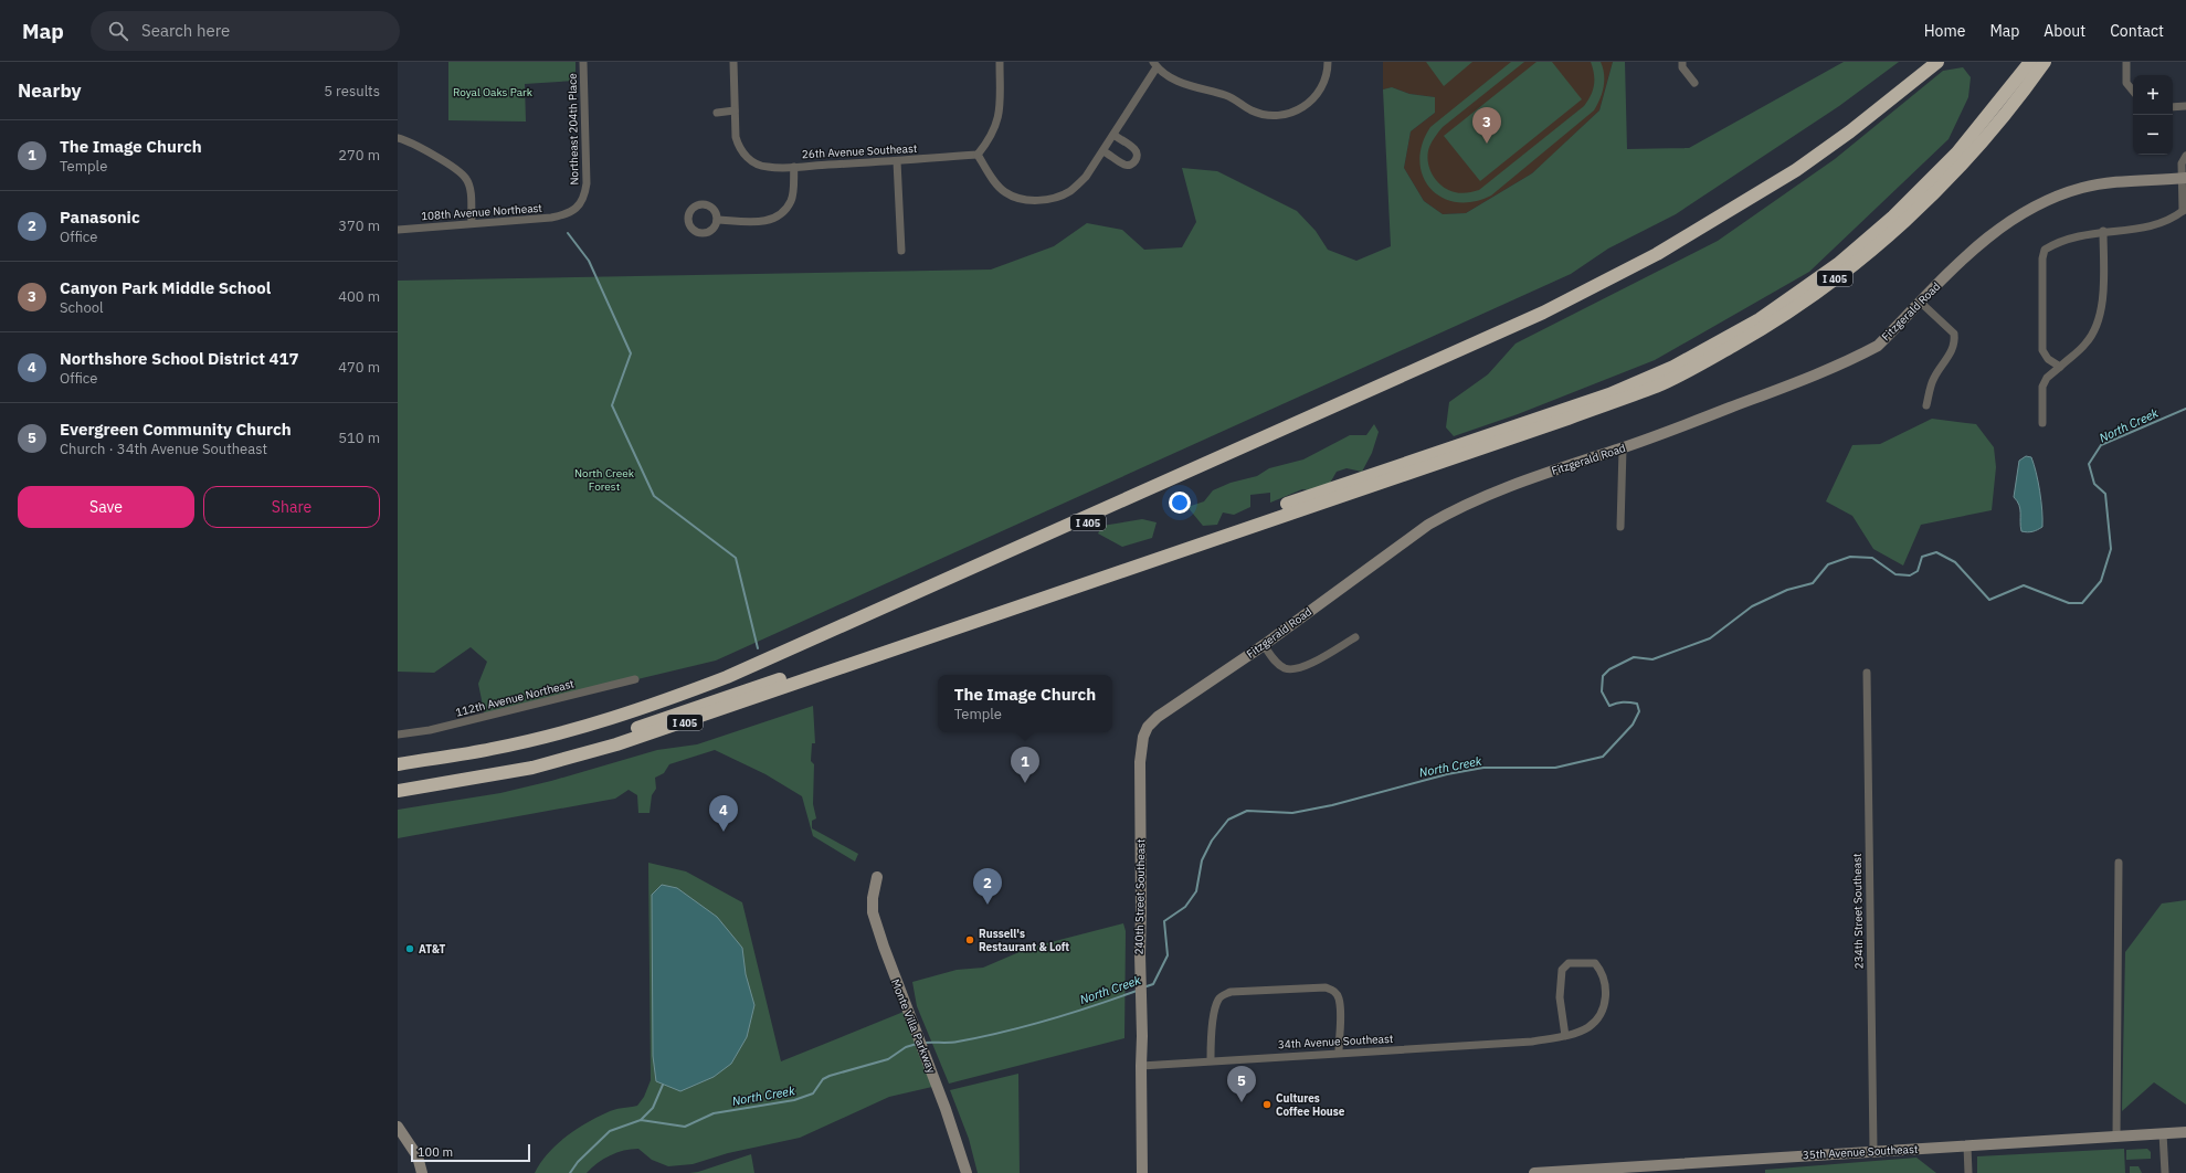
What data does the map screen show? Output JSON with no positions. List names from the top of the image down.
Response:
{
  "streets": {
    "highway": ["I 405"],
    "street": [
      "Northeast 204th Place",
      "26th Avenue Southeast",
      "108th Avenue Northeast",
      "Fitzgerald Road",
      "112th Avenue Northeast",
      "240th Street Southeast",
      "234th Street Southeast",
      "Monte Villa Parkway",
      "34th Avenue Southeast",
      "35th Avenue Southeast"
    ]
  },
  "crossings": [
    ["Northeast 204th Place", "108th Avenue Northeast"],
    ["Fitzgerald Road", "240th Street Southeast"],
    ["240th Street Southeast", "34th Avenue Southeast"],
    ["234th Street Southeast", "35th Avenue Southeast"]
  ],
  "water": ["North Creek"],
  "parks": ["Royal Oaks Park", "North Creek Forest"],
  "places": ["Russell's Restaurant & Loft", "AT&T", "Cultures Coffee House"],
  "scale_bar": "100 m",
  "page": {
    "header": "Map",
    "search": "Search here",
    "nav": [
      "Home",
      "Map",
      "About",
      "Contact"
    ],
    "heading": ["Nearby", "5 results"],
    "map_buttons": ["+", "−"],
    "pins": [
      "3",
      "1",
      "4",
      "2",
      "5"
    ],
    "list": [
      {
        "mark": "1",
        "name": "The Image Church",
        "note": "Temple",
        "value": "270 m"
      },
      {
        "mark": "2",
        "name": "Panasonic",
        "note": "Office",
        "value": "370 m"
      },
      {
        "mark": "3",
        "name": "Canyon Park Middle School",
        "note": "School",
        "value": "400 m"
      },
      {
        "mark": "4",
        "name": "Northshore School District 417",
        "note": "Office",
        "value": "470 m"
      },
      {
        "mark": "5",
        "name": "Evergreen Community Church",
        "note": "Church · 34th Avenue Southeast",
        "value": "510 m"
      }
    ],
    "buttons": ["Save", "Share"],
    "popup": ["The Image Church", "Temple"],
    "scale": "100 m"
  }
}
